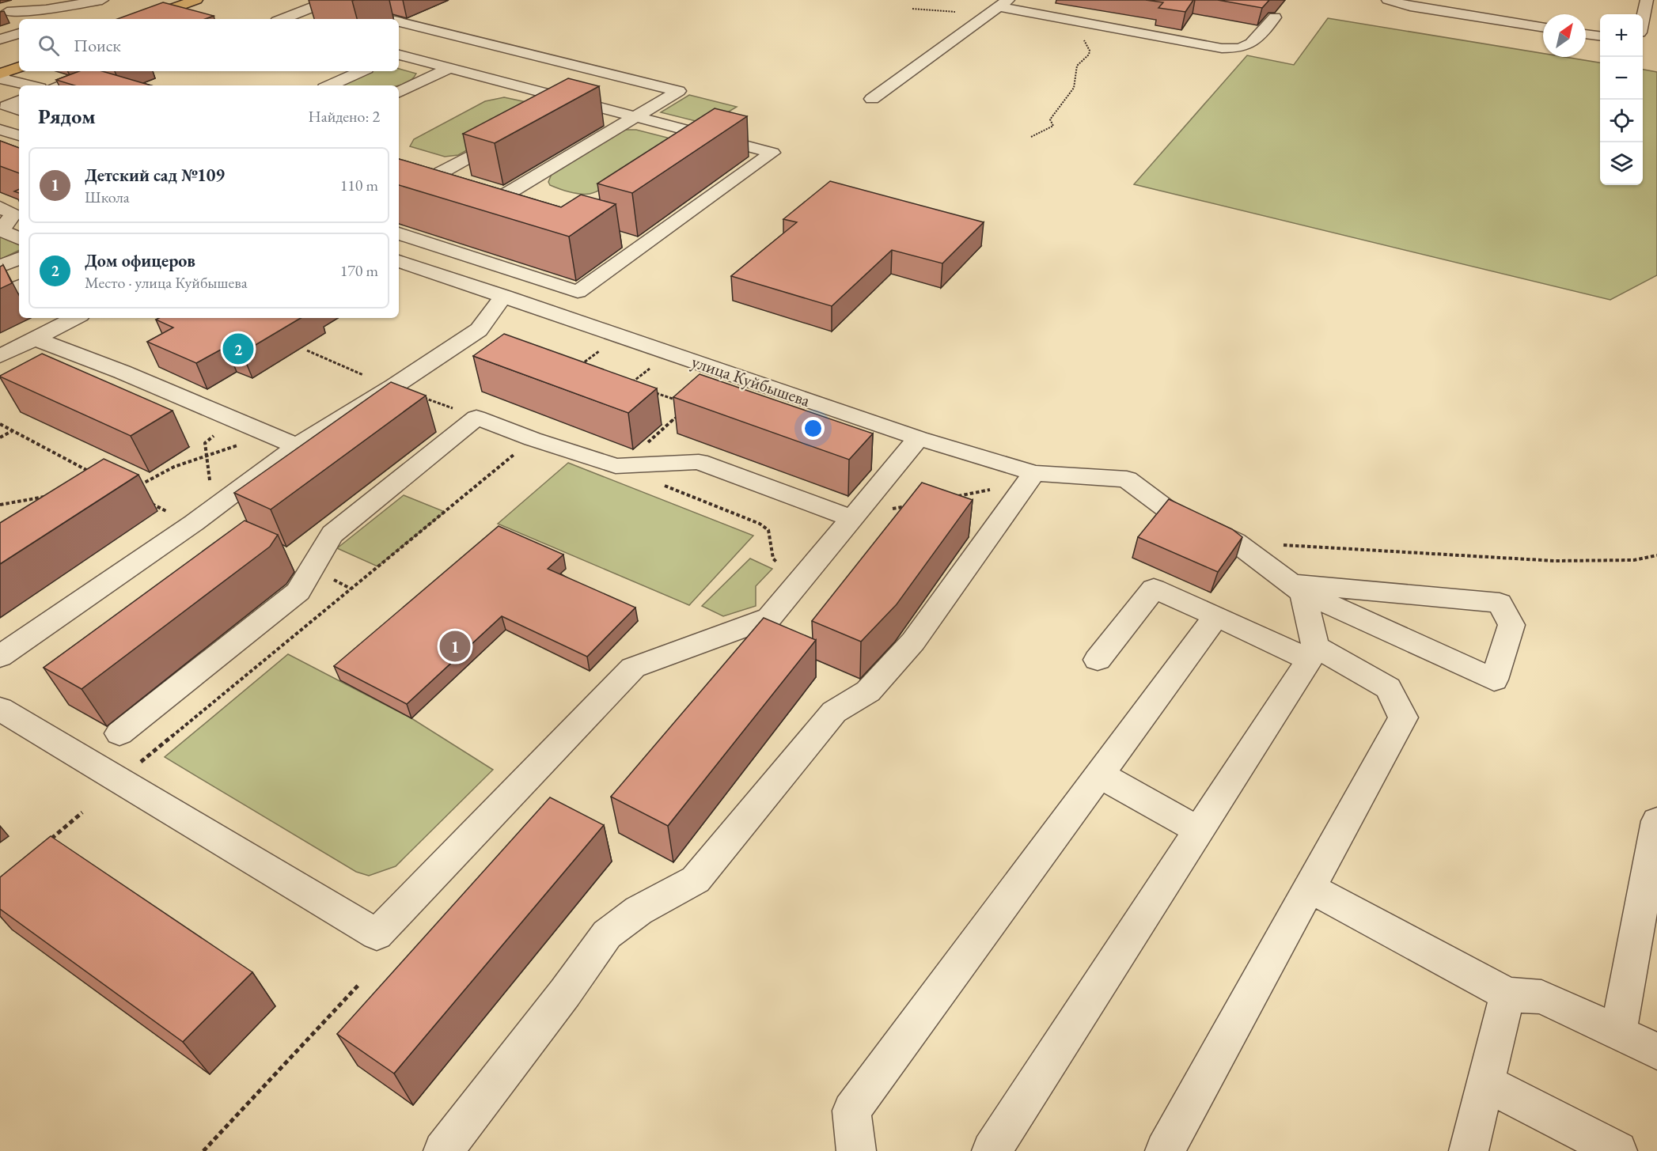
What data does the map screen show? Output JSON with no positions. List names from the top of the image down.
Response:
{
  "streets": {
    "street": ["улица Куйбышева"]
  },
  "north": "top right",
  "page": {
    "map_buttons": ["+", "−"],
    "search": "Поиск",
    "heading": ["Рядом", "Найдено: 2"],
    "list": [
      {
        "mark": "1",
        "name": "Детский сад №109",
        "note": "Школа",
        "value": "110 m"
      },
      {
        "mark": "2",
        "name": "Дом офицеров",
        "note": "Место · улица Куйбышева",
        "value": "170 m"
      }
    ],
    "pins": ["2", "1"]
  }
}
